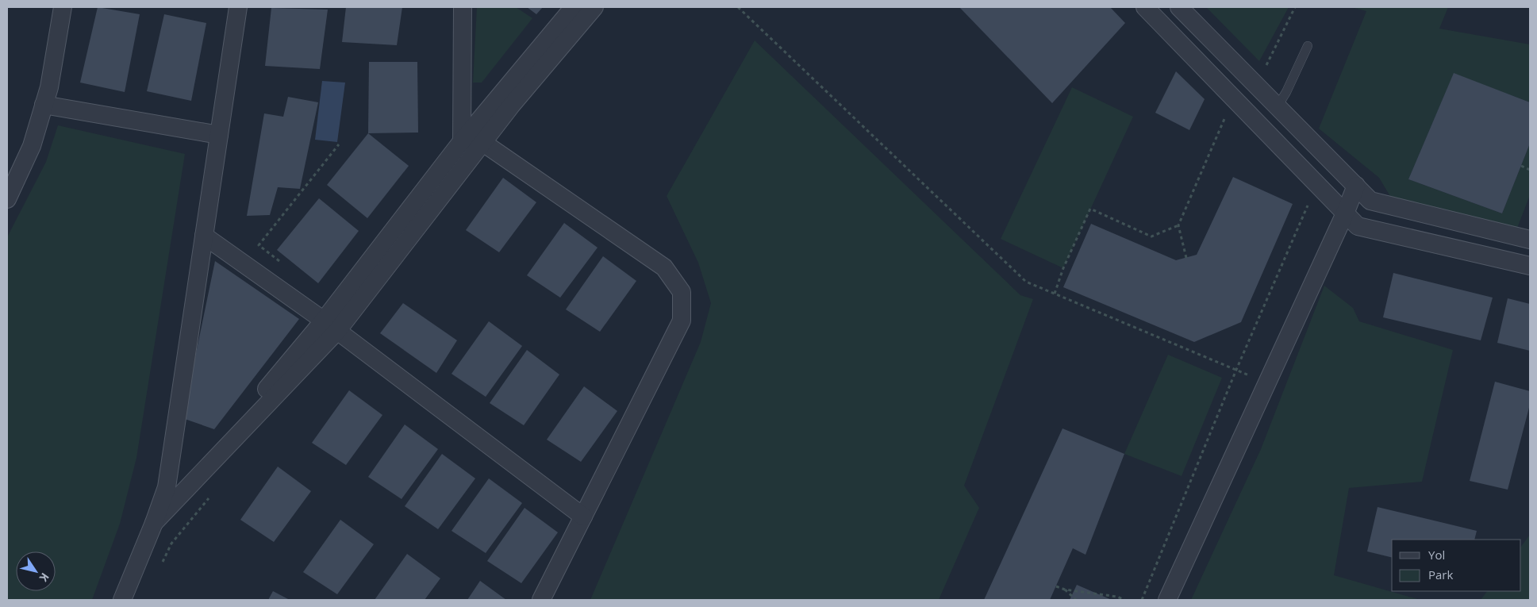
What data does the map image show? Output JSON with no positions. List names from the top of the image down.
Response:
{
  "legend": ["Yol", "Park"],
  "north": "bottom right"
}
